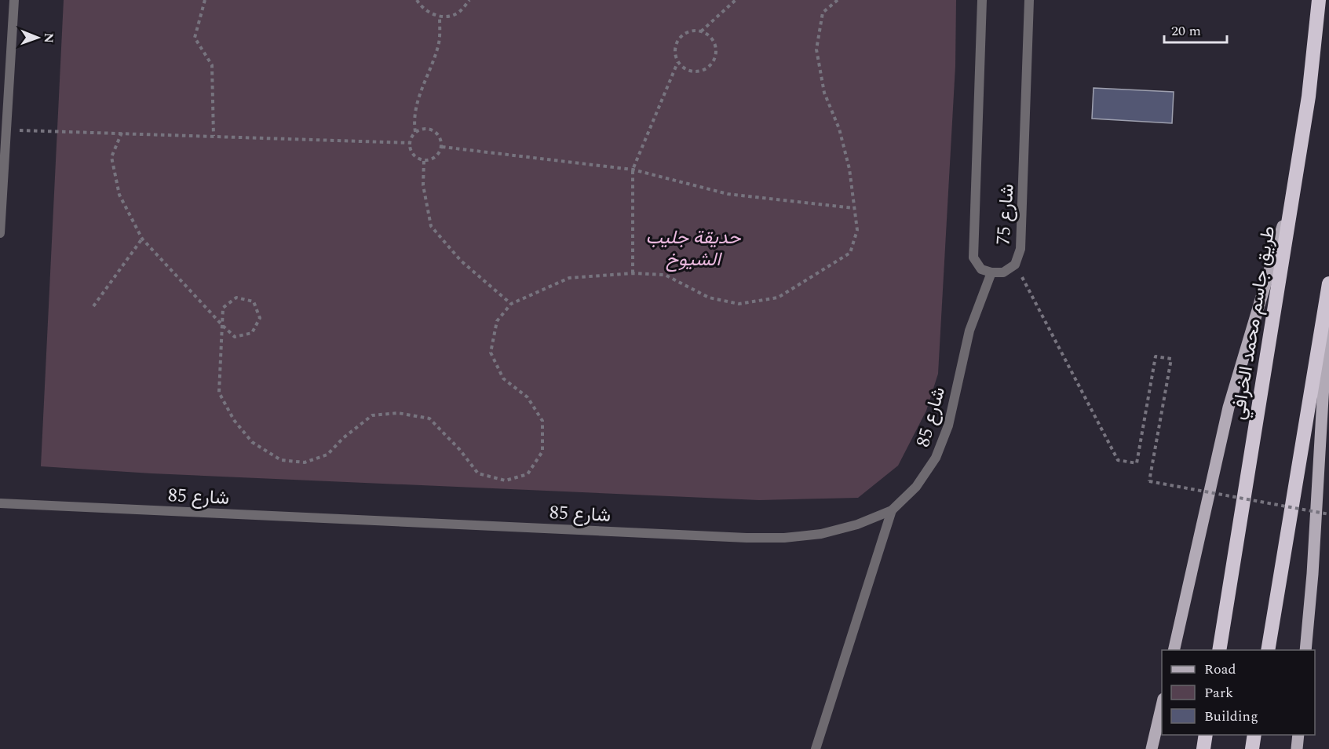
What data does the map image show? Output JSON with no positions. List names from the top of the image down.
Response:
{
  "streets": {
    "highway": ["طريق جاسم محمد الخرافي"],
    "street": ["شارع 75", "شارع 85"]
  },
  "crossings": [
    ["شارع 75", "شارع 85"]
  ],
  "parks": ["حديقة جليب الشيوخ"],
  "legend": ["Road", "Park", "Building"],
  "scale_bar": "20 m",
  "north": "right"
}
